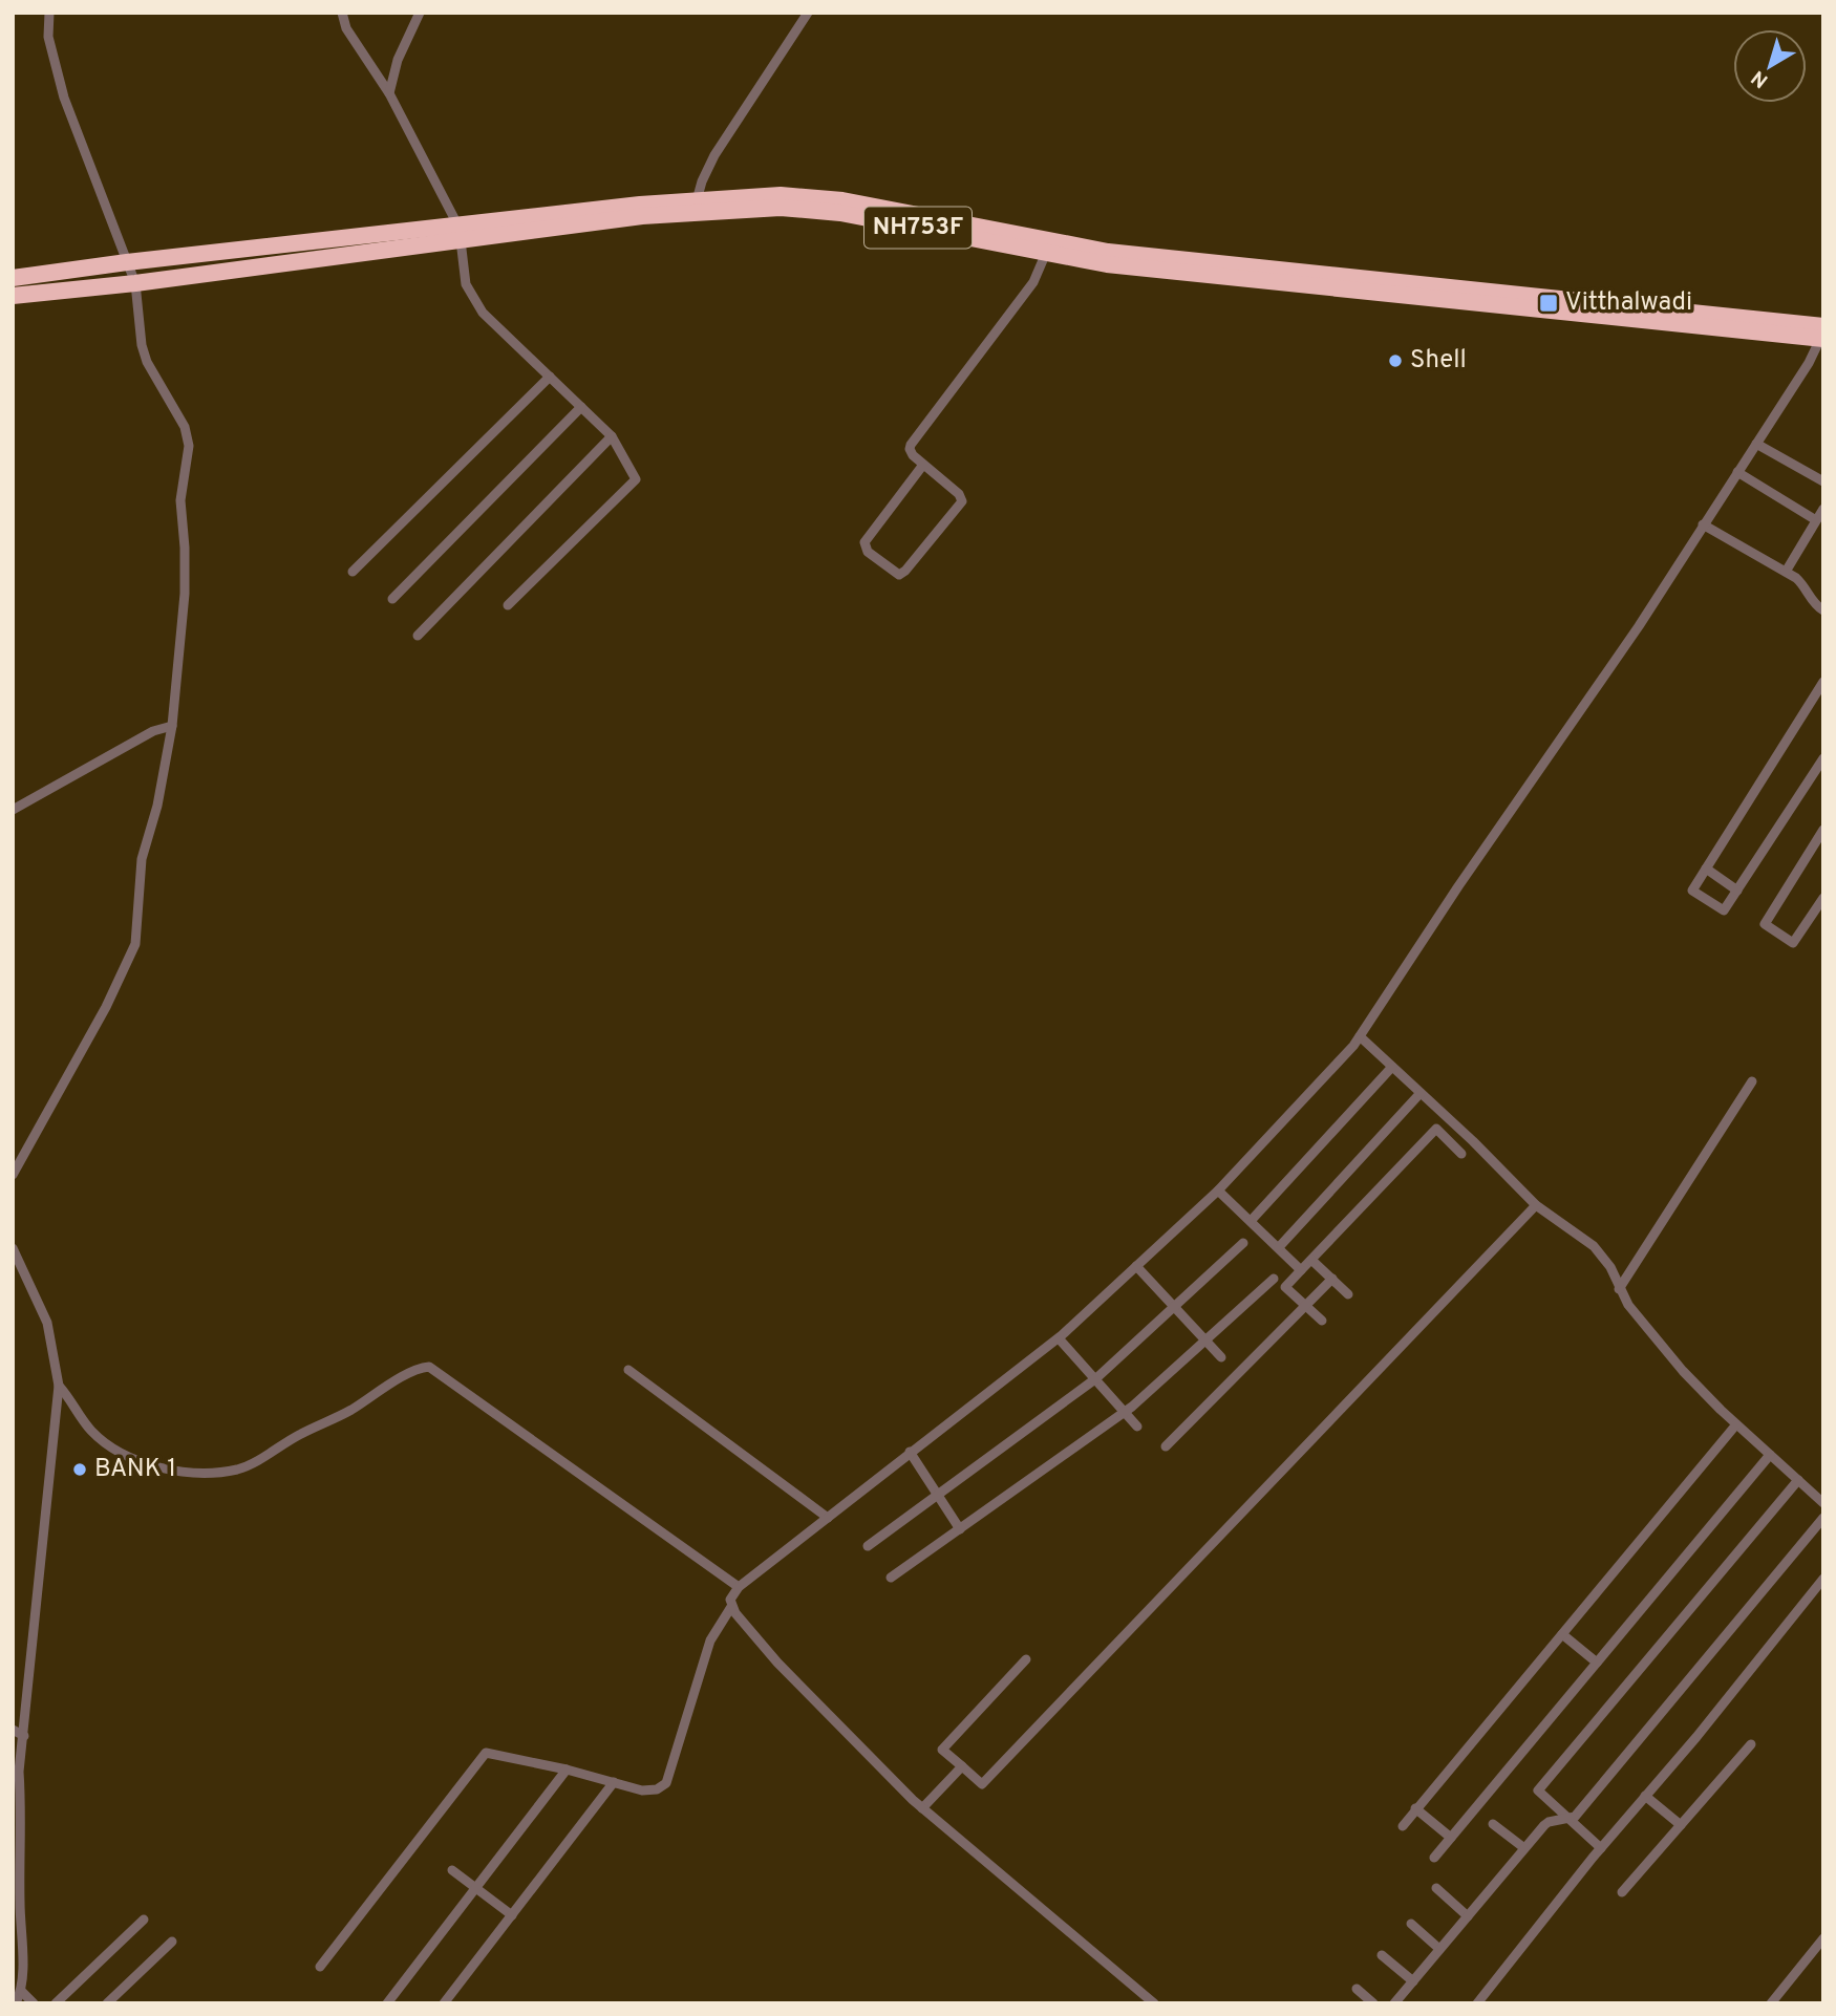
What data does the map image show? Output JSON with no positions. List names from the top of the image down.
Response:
{
  "streets": {
    "highway": ["NH753F"]
  },
  "places": {
    "transit": ["Vitthalwadi"],
    "other": ["Shell", "BANK 1"]
  },
  "north": "bottom left"
}
